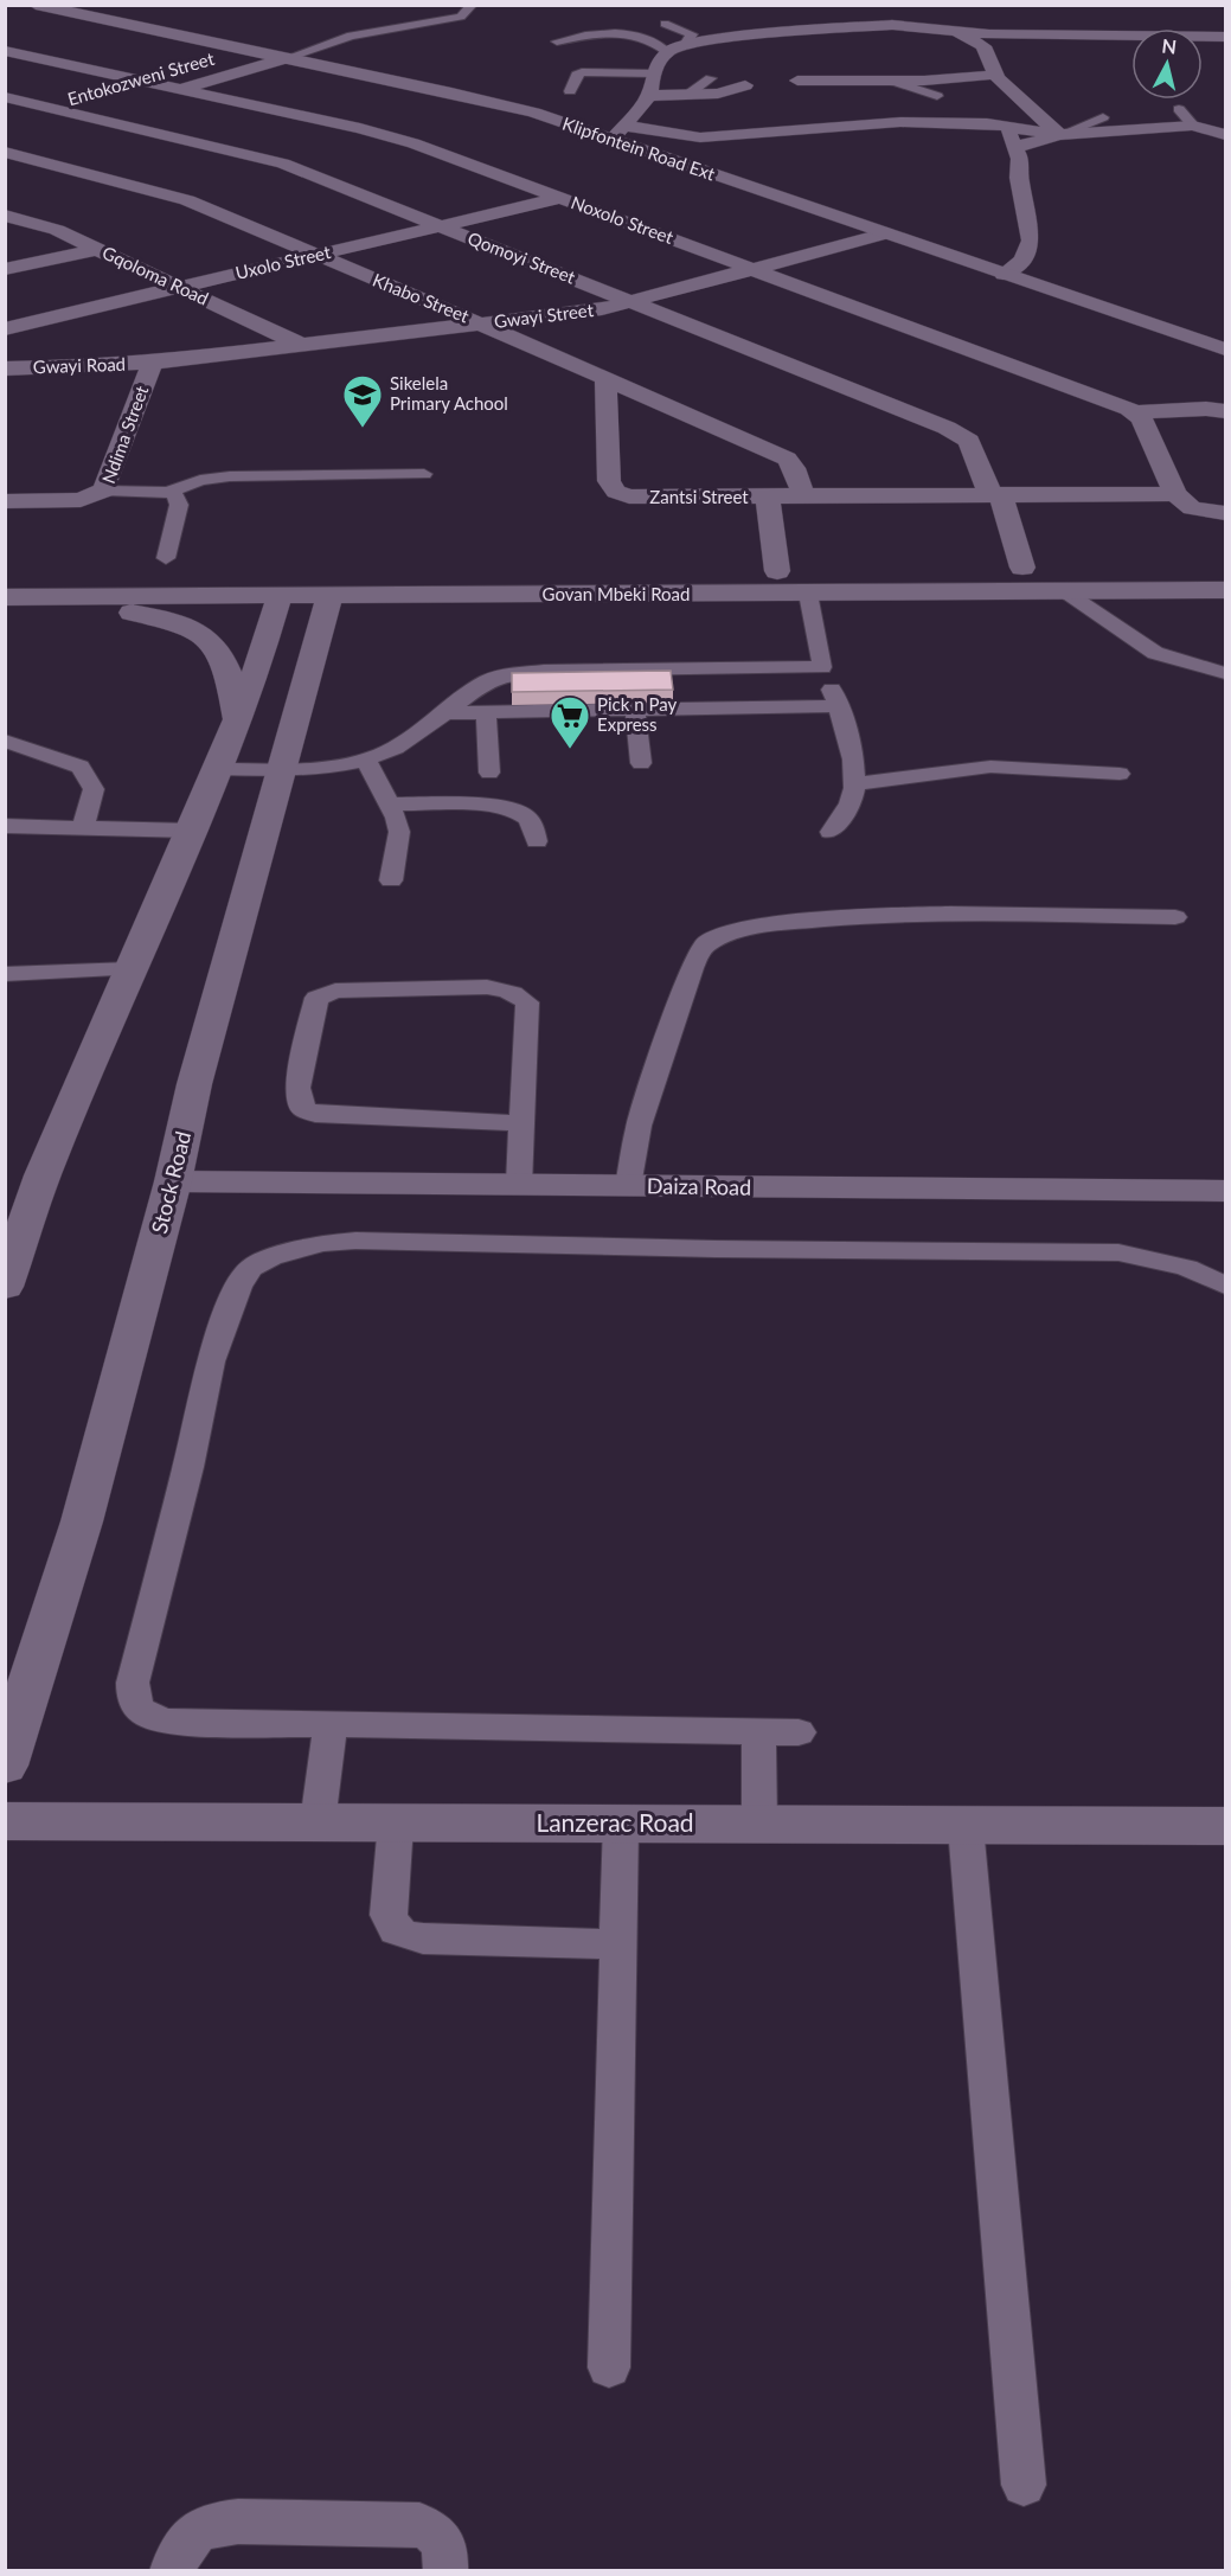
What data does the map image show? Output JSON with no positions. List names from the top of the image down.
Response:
{
  "streets": {
    "street": [
      "Entokozweni Street",
      "Klipfontein Road Ext",
      "Noxolo Street",
      "Qomoyi Street",
      "Uxolo Street",
      "Gqoloma Road",
      "Khabo Street",
      "Gwayi Street",
      "Gwayi Road",
      "Ndima Street",
      "Zantsi Street",
      "Govan Mbeki Road",
      "Stock Road",
      "Daiza Road",
      "Lanzerac Road"
    ]
  },
  "crossings": [
    ["Entokozweni Street", "Klipfontein Road Ext"],
    ["Entokozweni Street", "Noxolo Street"],
    ["Entokozweni Street", "Qomoyi Street"],
    ["Klipfontein Road Ext", "Gwayi Street"],
    ["Noxolo Street", "Uxolo Street"],
    ["Noxolo Street", "Gwayi Street"],
    ["Qomoyi Street", "Uxolo Street"],
    ["Qomoyi Street", "Gwayi Street"],
    ["Qomoyi Street", "Zantsi Street"],
    ["Uxolo Street", "Gqoloma Road"],
    ["Uxolo Street", "Khabo Street"],
    ["Gqoloma Road", "Gwayi Street"],
    ["Khabo Street", "Gwayi Street"],
    ["Khabo Street", "Zantsi Street"],
    ["Gwayi Street", "Gwayi Road"],
    ["Gwayi Street", "Ndima Street"],
    ["Gwayi Road", "Ndima Street"],
    ["Govan Mbeki Road", "Stock Road"],
    ["Stock Road", "Daiza Road"]
  ],
  "places": {
    "school or university": ["Sikelela Primary Achool"],
    "supermarket": ["Pick n Pay Express"]
  },
  "north": "top"
}
